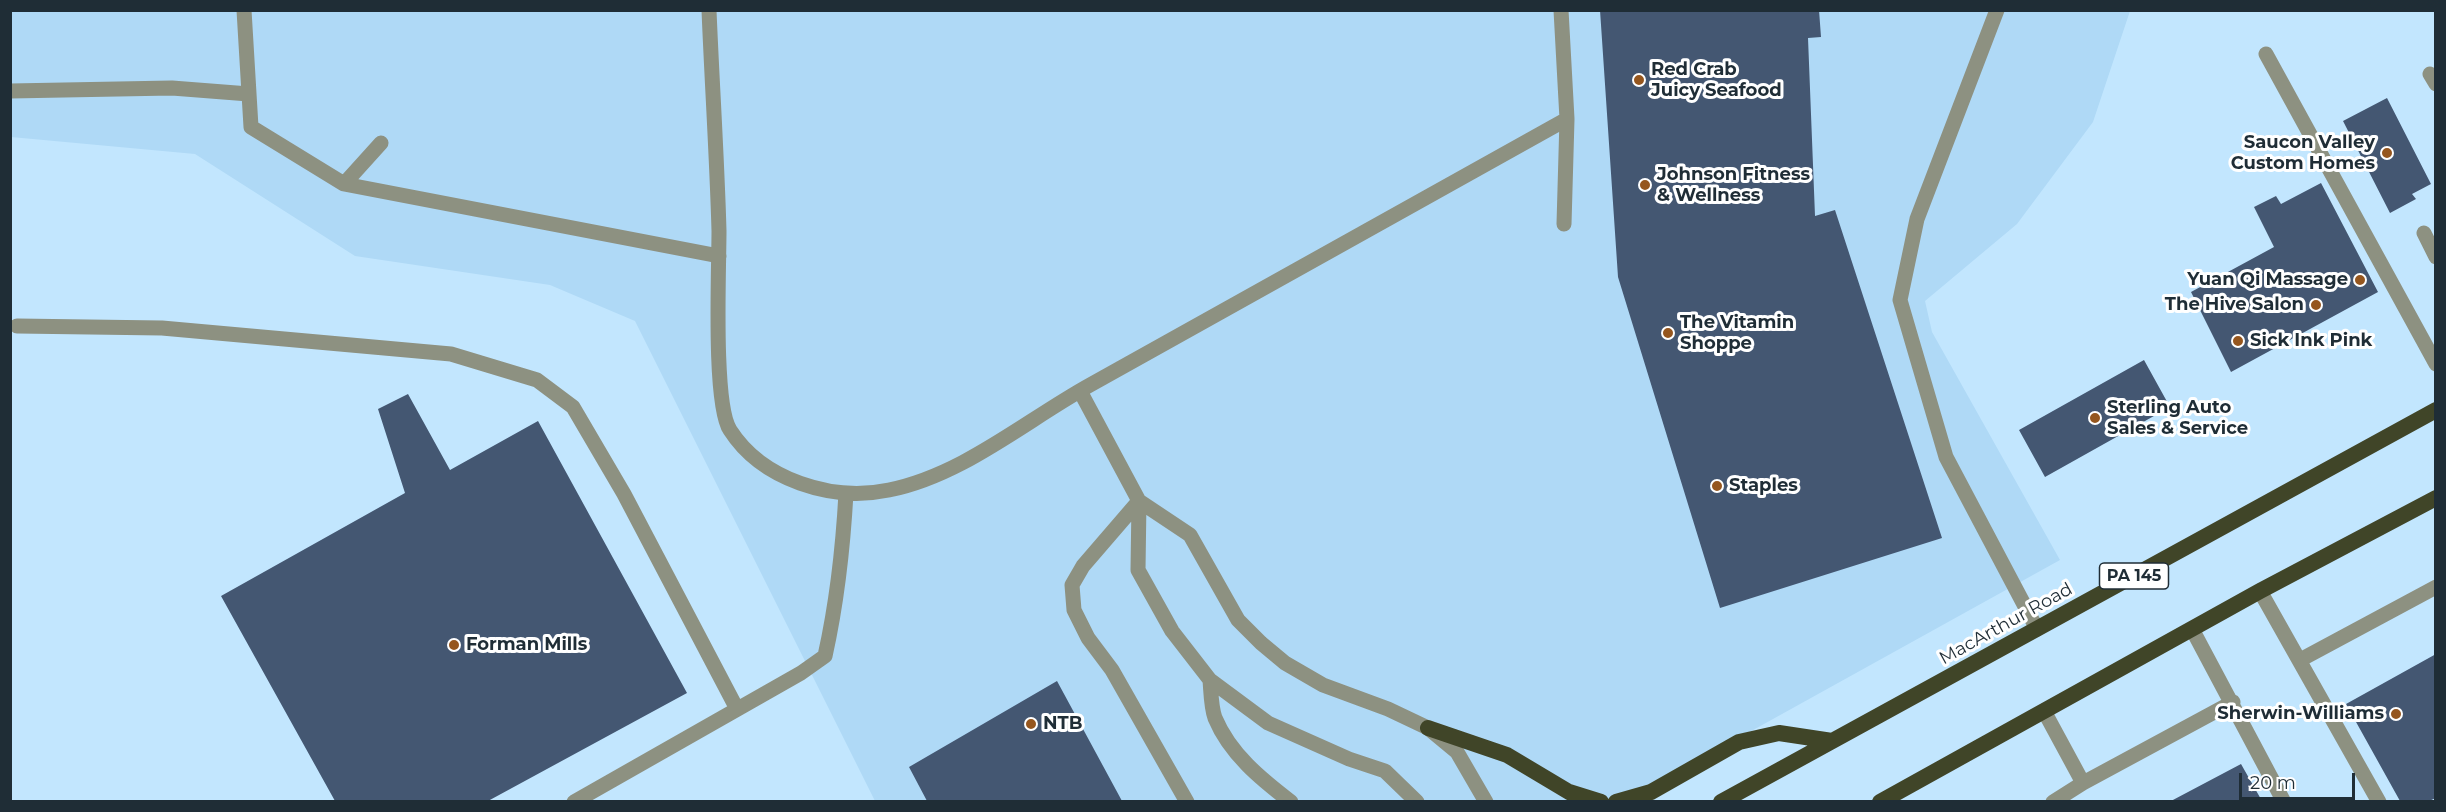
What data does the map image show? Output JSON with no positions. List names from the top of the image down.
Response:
{
  "streets": {
    "highway": ["PA 145", "MacArthur Road"]
  },
  "places": [
    "Red Crab Juicy Seafood",
    "Saucon Valley Custom Homes",
    "Johnson Fitness & Wellness",
    "Yuan Qi Massage",
    "The Hive Salon",
    "The Vitamin Shoppe",
    "Sick Ink Pink",
    "Sterling Auto Sales & Service",
    "Staples",
    "Forman Mills",
    "Sherwin-Williams",
    "NTB"
  ],
  "scale_bar": "20 m"
}
